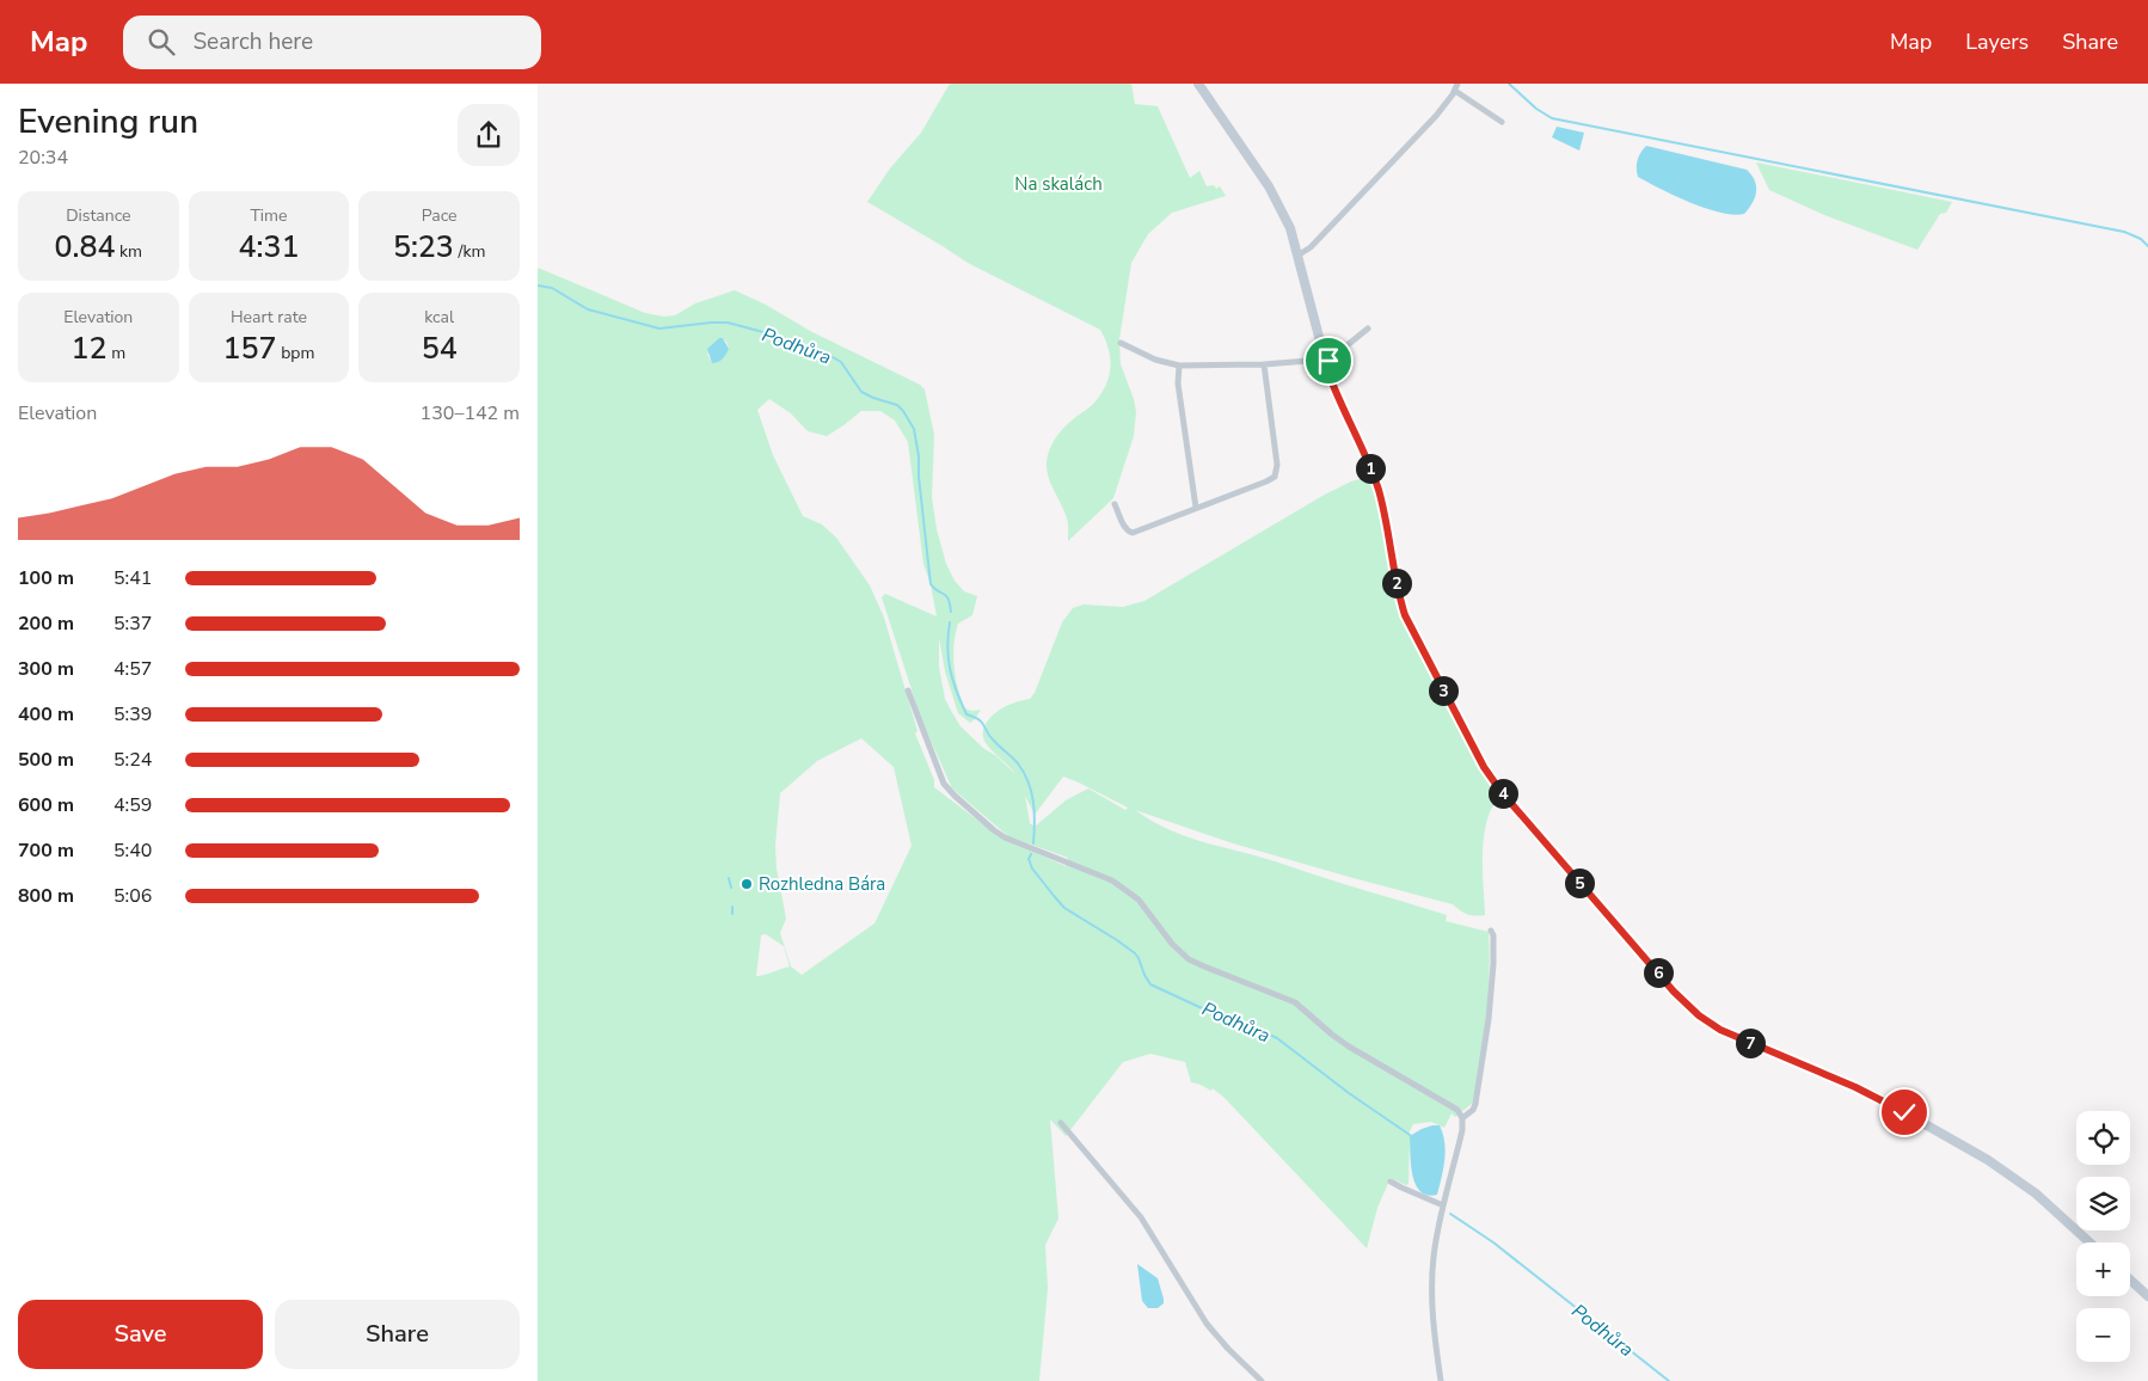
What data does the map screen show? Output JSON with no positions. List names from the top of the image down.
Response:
{
  "water": ["Podhůra"],
  "parks": ["Na skalách"],
  "places": ["Rozhledna Bára"],
  "page": {
    "header": "Map",
    "search": "Search here",
    "nav": ["Map", "Layers", "Share"],
    "heading": ["Evening run", "20:34"],
    "stats": [
      ["Distance", "0.84 km"],
      ["Time", "4:31"],
      ["Pace", "5:23 /km"],
      ["Elevation", "12 m"],
      ["Heart rate", "157 bpm"],
      ["kcal", "54"]
    ],
    "chart": ["Elevation", "130–142 m"],
    "pins": [
      "1",
      "2",
      "3",
      "4",
      "5",
      "6",
      "7"
    ],
    "list": [
      {
        "name": "100 m",
        "note": "5:41"
      },
      {
        "name": "200 m",
        "note": "5:37"
      },
      {
        "name": "300 m",
        "note": "4:57"
      },
      {
        "name": "400 m",
        "note": "5:39"
      },
      {
        "name": "500 m",
        "note": "5:24"
      },
      {
        "name": "600 m",
        "note": "4:59"
      },
      {
        "name": "700 m",
        "note": "5:40"
      },
      {
        "name": "800 m",
        "note": "5:06"
      }
    ],
    "map_buttons": ["+", "−"],
    "buttons": ["Save", "Share"]
  }
}
